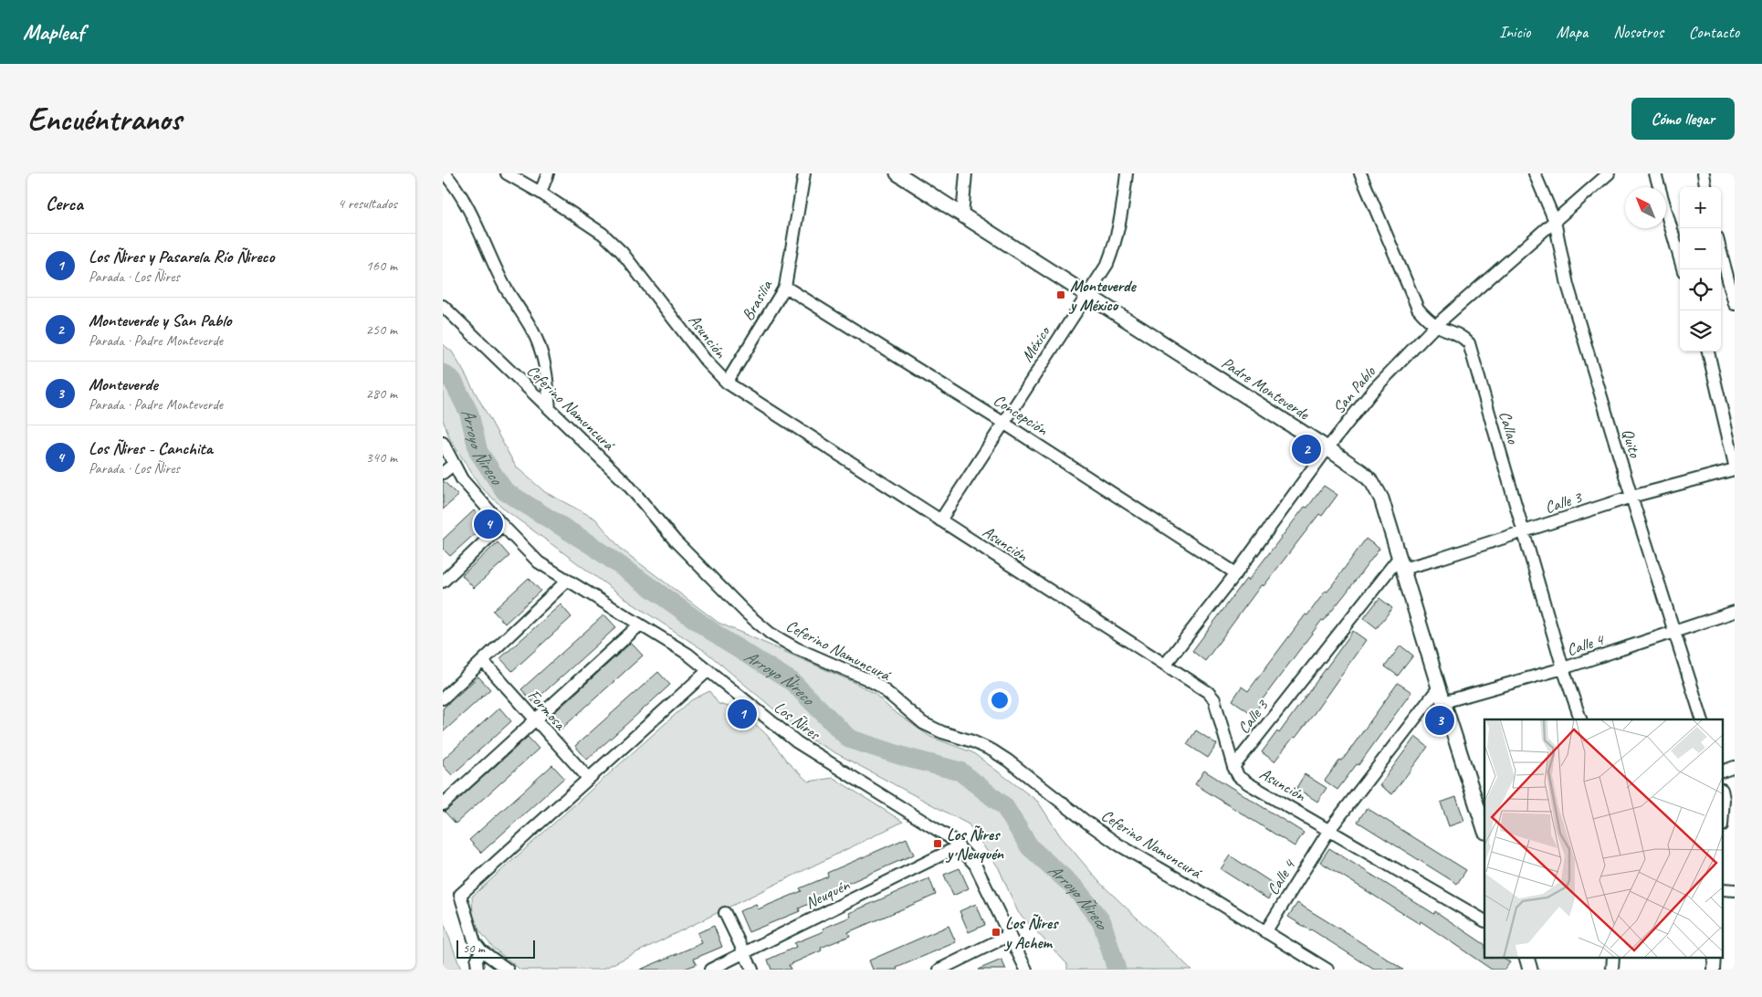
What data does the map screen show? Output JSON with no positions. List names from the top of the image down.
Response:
{
  "streets": {
    "street": [
      "Brasilia",
      "Asunción",
      "México",
      "Padre Monteverde",
      "San Pablo",
      "Ceferino Namuncurá",
      "Concepción",
      "Callao",
      "Quito",
      "Calle 3",
      "Calle 4",
      "Formosa",
      "Los Ñires",
      "Neuquén"
    ]
  },
  "crossings": [
    ["Brasilia", "Asunción"],
    ["Brasilia", "Concepción"],
    ["Asunción", "México"],
    ["Asunción", "San Pablo"],
    ["Asunción", "Calle 3"],
    ["Asunción", "Calle 4"],
    ["México", "Padre Monteverde"],
    ["México", "Concepción"],
    ["Padre Monteverde", "San Pablo"],
    ["Padre Monteverde", "Calle 3"],
    ["Padre Monteverde", "Calle 4"],
    ["San Pablo", "Concepción"],
    ["San Pablo", "Callao"],
    ["San Pablo", "Quito"],
    ["Ceferino Namuncurá", "Calle 4"],
    ["Callao", "Calle 3"],
    ["Callao", "Calle 4"],
    ["Quito", "Calle 3"],
    ["Quito", "Calle 4"],
    ["Los Ñires", "Neuquén"]
  ],
  "water": ["Arroyo Ñireco"],
  "places": {
    "transit": ["Monteverde y México", "Los Ñires y Neuquén", "Los Ñires y Achem"]
  },
  "scale_bar": "50 m",
  "north": "top left",
  "page": {
    "header": "Mapleaf",
    "nav": [
      "Inicio",
      "Mapa",
      "Nosotros",
      "Contacto"
    ],
    "buttons": "Cómo llegar",
    "title": "Encuéntranos",
    "heading": ["Cerca", "4 resultados"],
    "map_buttons": ["+", "−"],
    "list": [
      {
        "mark": "1",
        "name": "Los Ñires y Pasarela Río Ñireco",
        "note": "Parada · Los Ñires",
        "value": "160 m"
      },
      {
        "mark": "2",
        "name": "Monteverde y San Pablo",
        "note": "Parada · Padre Monteverde",
        "value": "250 m"
      },
      {
        "mark": "3",
        "name": "Monteverde",
        "note": "Parada · Padre Monteverde",
        "value": "280 m"
      },
      {
        "mark": "4",
        "name": "Los Ñires - Canchita",
        "note": "Parada · Los Ñires",
        "value": "340 m"
      }
    ],
    "pins": [
      "2",
      "4",
      "1",
      "3"
    ],
    "scale": "50 m"
  }
}
